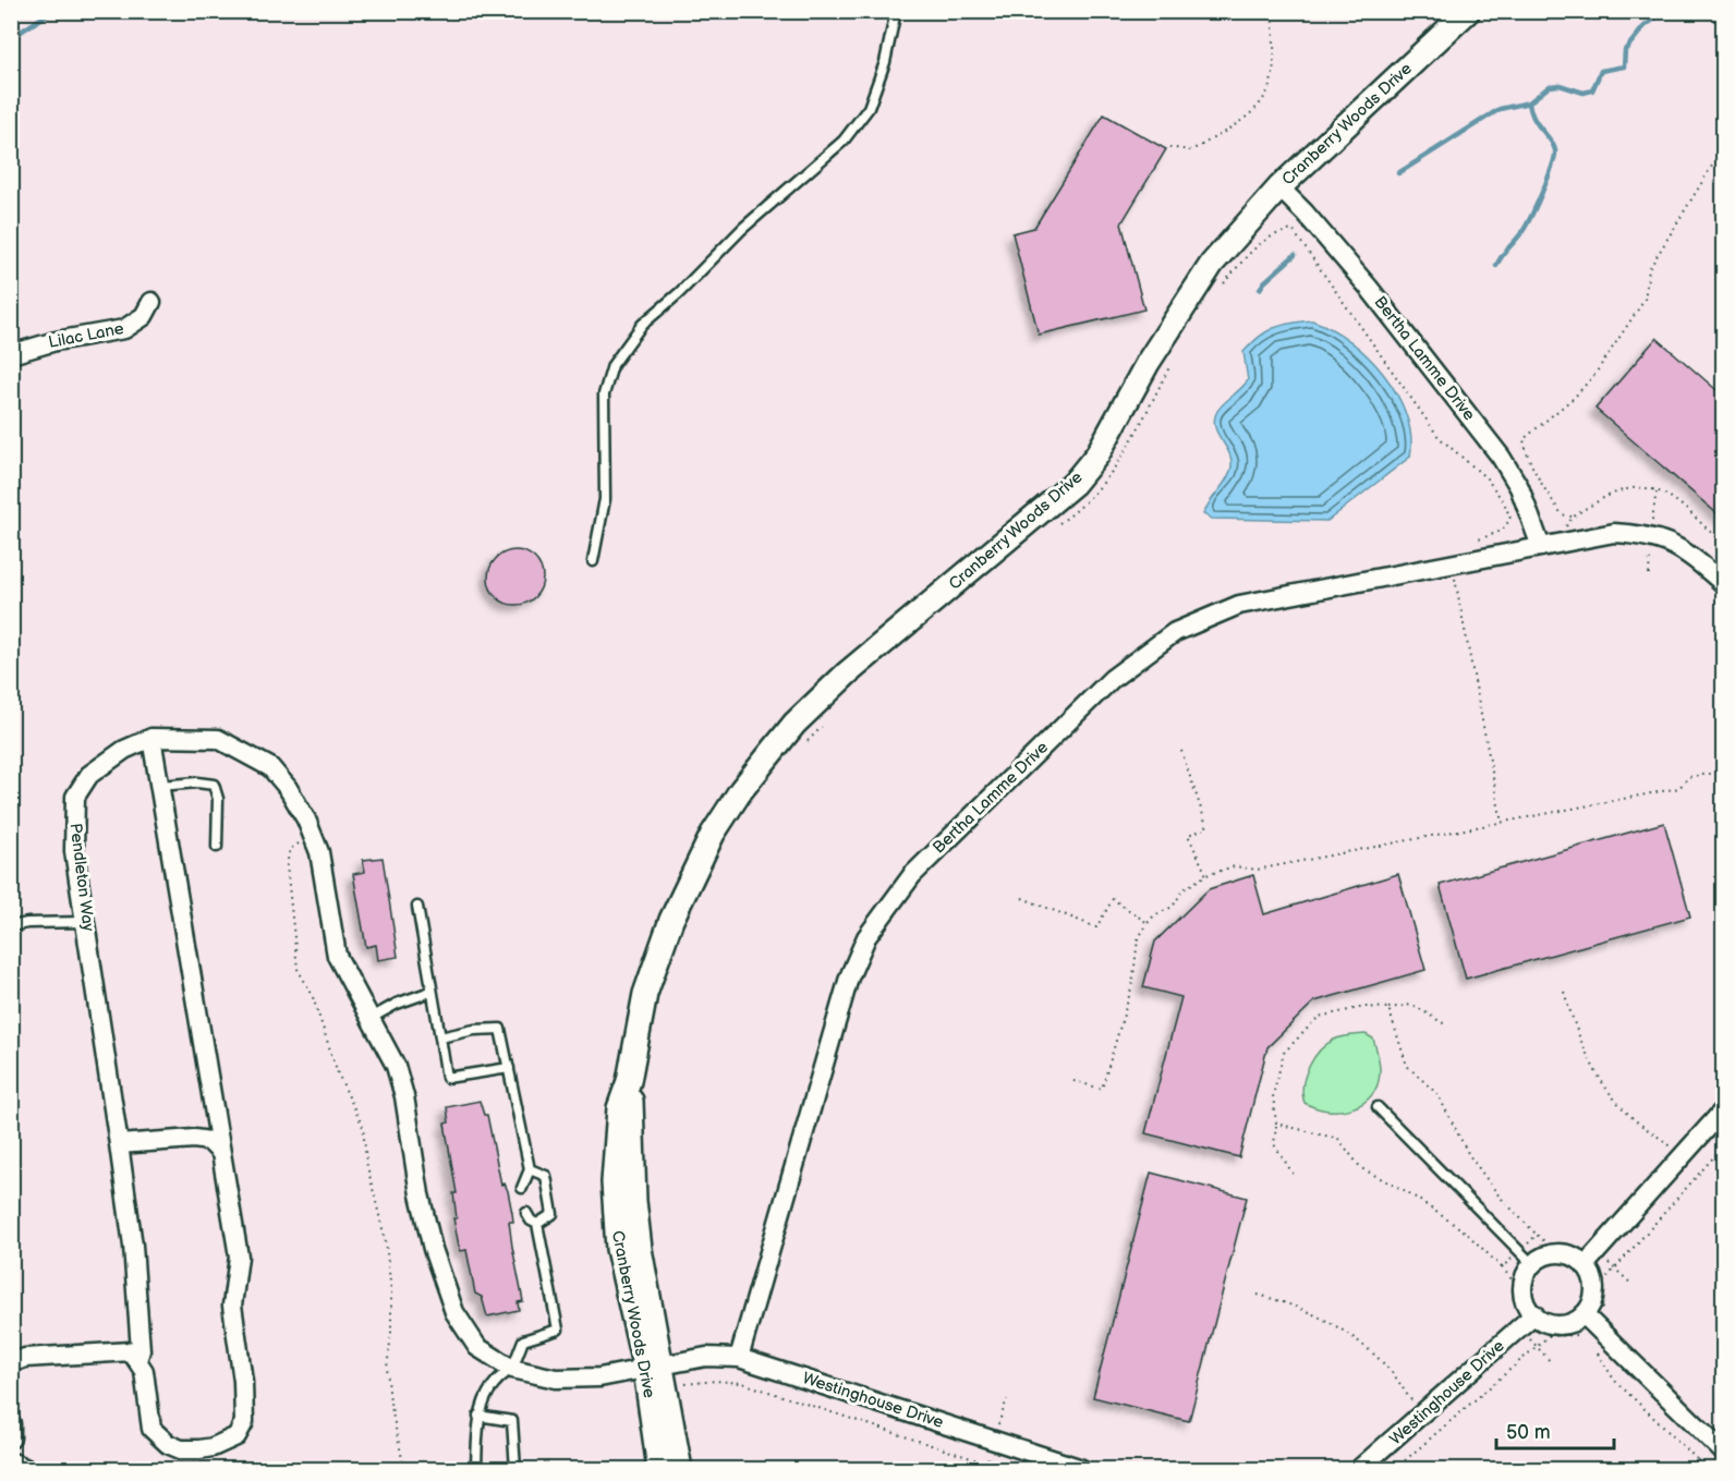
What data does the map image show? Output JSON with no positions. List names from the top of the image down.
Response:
{
  "streets": {
    "street": [
      "Cranberry Woods Drive",
      "Lilac Lane",
      "Bertha Lamme Drive",
      "Pendleton Way",
      "Westinghouse Drive"
    ]
  },
  "crossings": [
    ["Cranberry Woods Drive", "Bertha Lamme Drive"],
    ["Cranberry Woods Drive", "Pendleton Way"],
    ["Cranberry Woods Drive", "Westinghouse Drive"],
    ["Bertha Lamme Drive", "Westinghouse Drive"],
    ["Pendleton Way", "Westinghouse Drive"]
  ],
  "scale_bar": "50 m"
}
